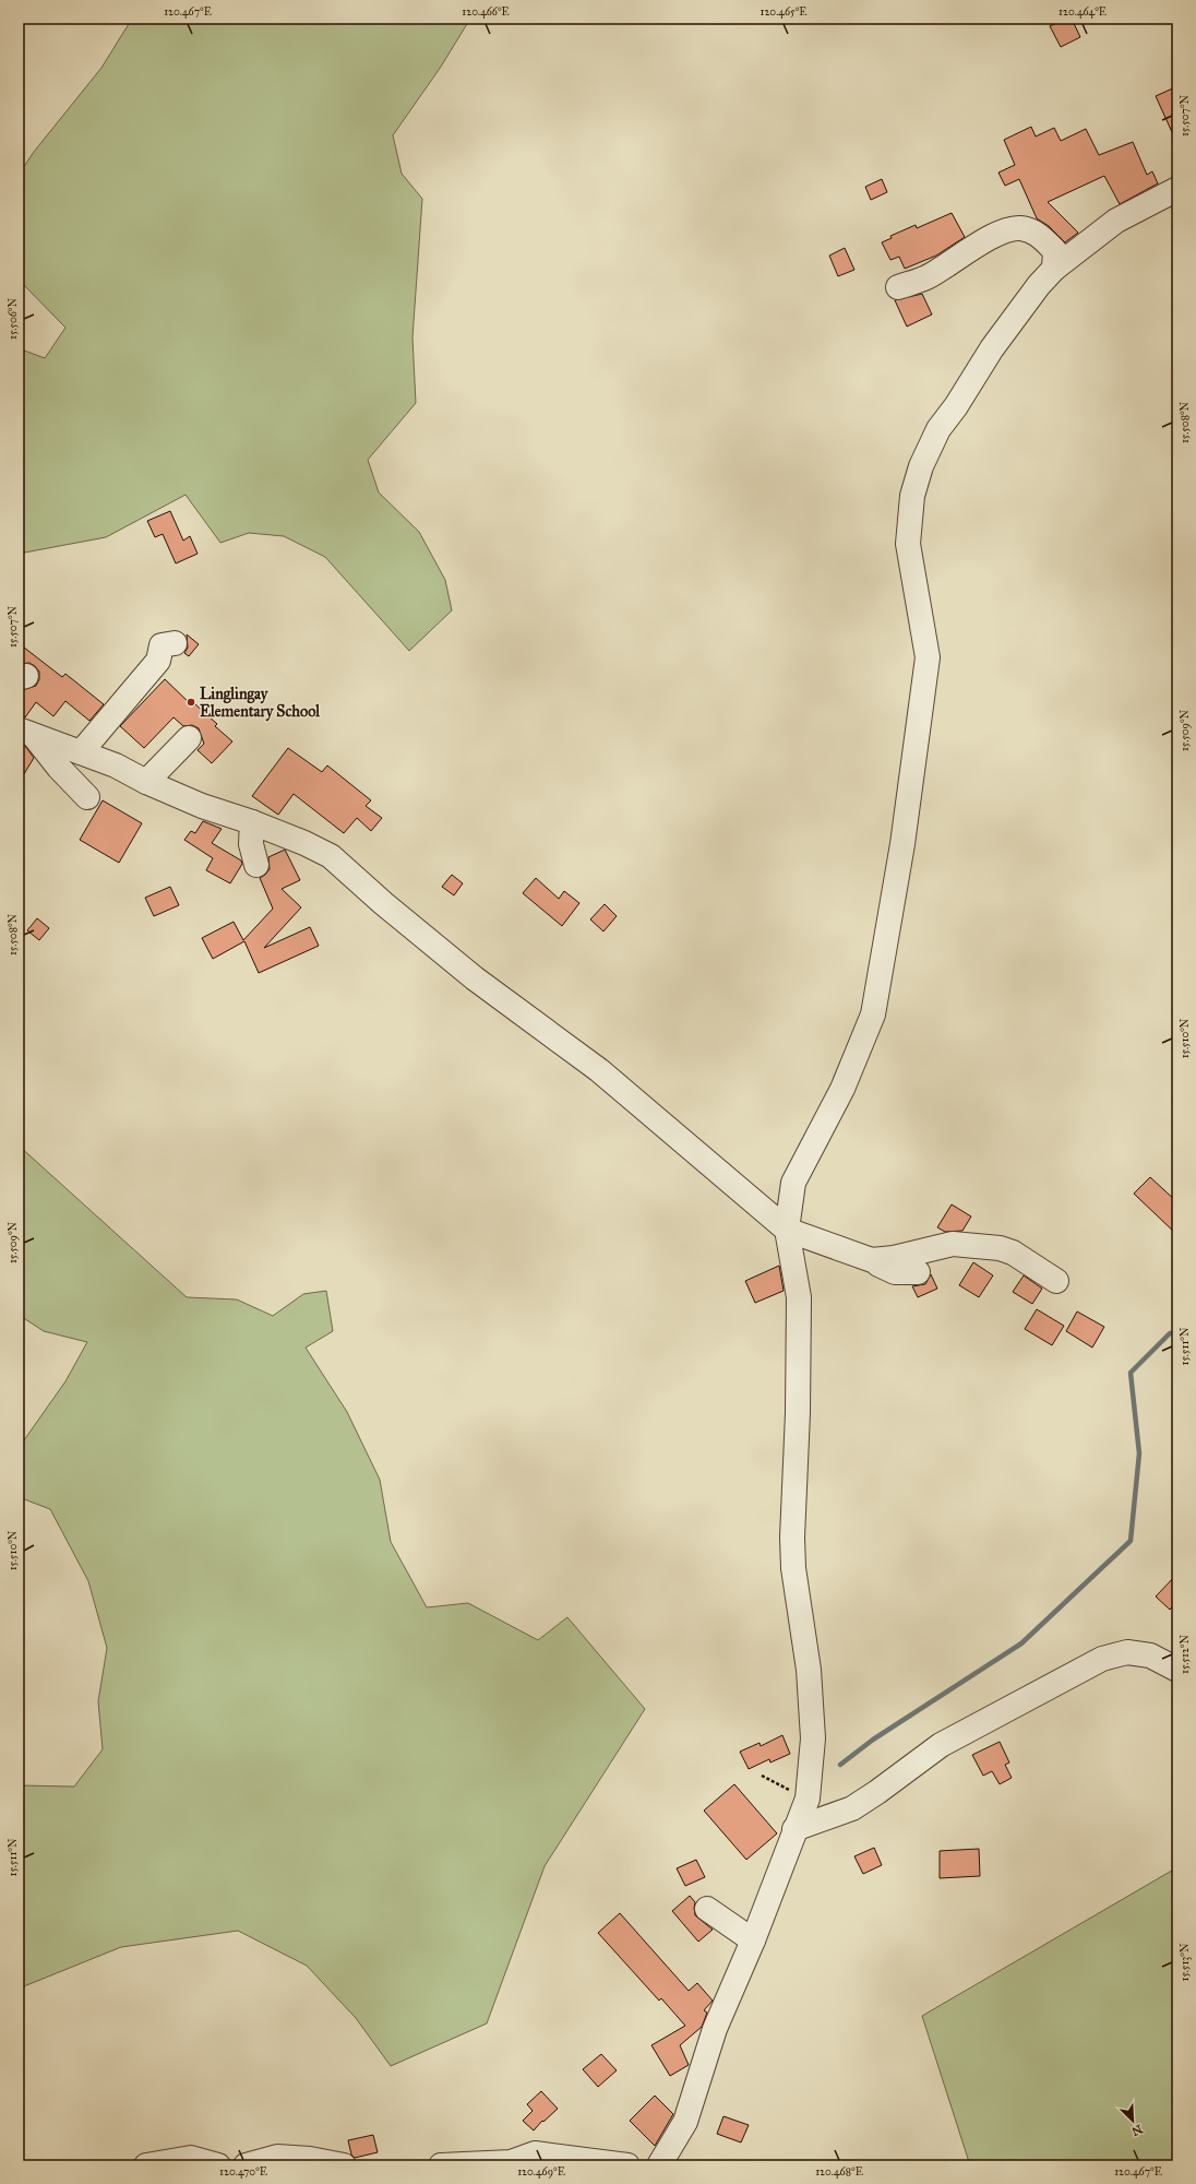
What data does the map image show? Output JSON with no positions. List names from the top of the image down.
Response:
{
  "places": ["Linglingay Elementary School"],
  "north": "bottom right",
  "coordinates": [
    "120.467°E",
    "120.466°E",
    "120.465°E",
    "120.464°E",
    "15.507°N",
    "15.506°N",
    "15.508°N",
    "15.509°N",
    "15.510°N",
    "15.511°N",
    "15.512°N",
    "15.513°N",
    "120.470°E",
    "120.469°E",
    "120.468°E"
  ]
}
